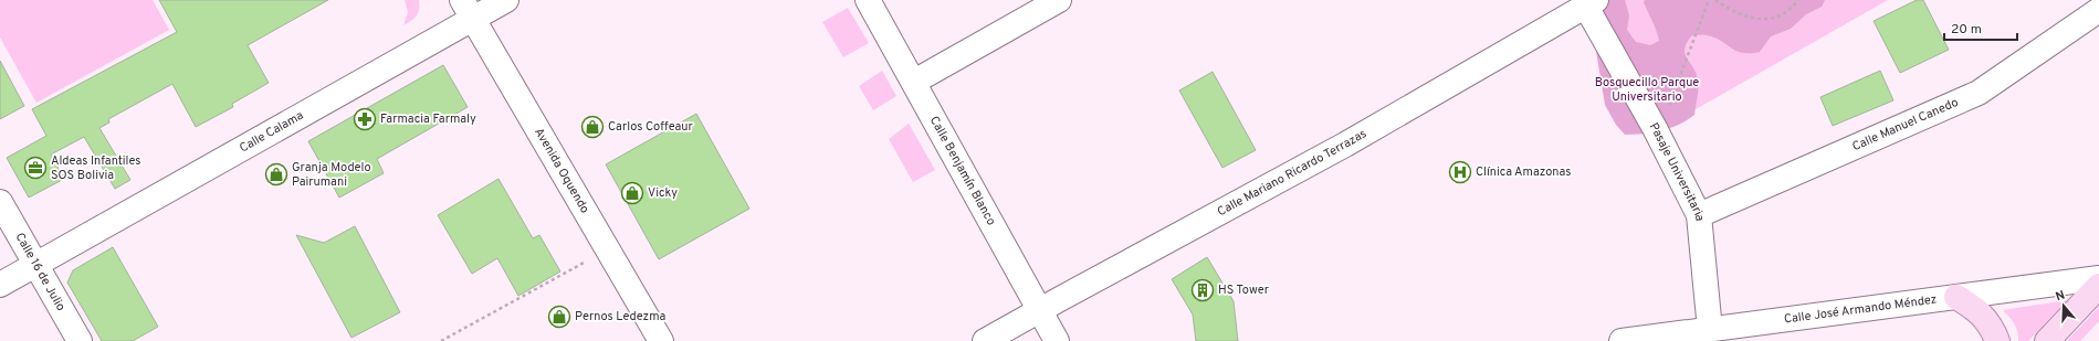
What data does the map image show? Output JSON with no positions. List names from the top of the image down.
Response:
{
  "streets": {
    "street": [
      "Calle Manuel Canedo",
      "Calle Calama",
      "Avenida Oquendo",
      "Calle Benjamín Blanco",
      "Calle Mariano Ricardo Terrazas",
      "Pasaje Universitaria",
      "Calle 16 de Julio",
      "Calle José Armando Méndez"
    ]
  },
  "crossings": [
    ["Calle Manuel Canedo", "Pasaje Universitaria"],
    ["Calle Calama", "Avenida Oquendo"],
    ["Calle Calama", "Calle 16 de Julio"],
    ["Calle Benjamín Blanco", "Calle Mariano Ricardo Terrazas"],
    ["Calle Mariano Ricardo Terrazas", "Pasaje Universitaria"],
    ["Pasaje Universitaria", "Calle José Armando Méndez"]
  ],
  "parks": ["Bosquecillo Parque Universitario"],
  "places": {
    "pharmacy": ["Farmacia Farmaly"],
    "shop": [
      "Carlos Coffeaur",
      "Granja Modelo Pairumani",
      "Vicky",
      "Pernos Ledezma"
    ],
    "office": ["Aldeas Infantiles SOS Bolivia"],
    "hospital": ["Clínica Amazonas"],
    "building": ["HS Tower"]
  },
  "scale_bar": "20 m",
  "north": "top"
}
